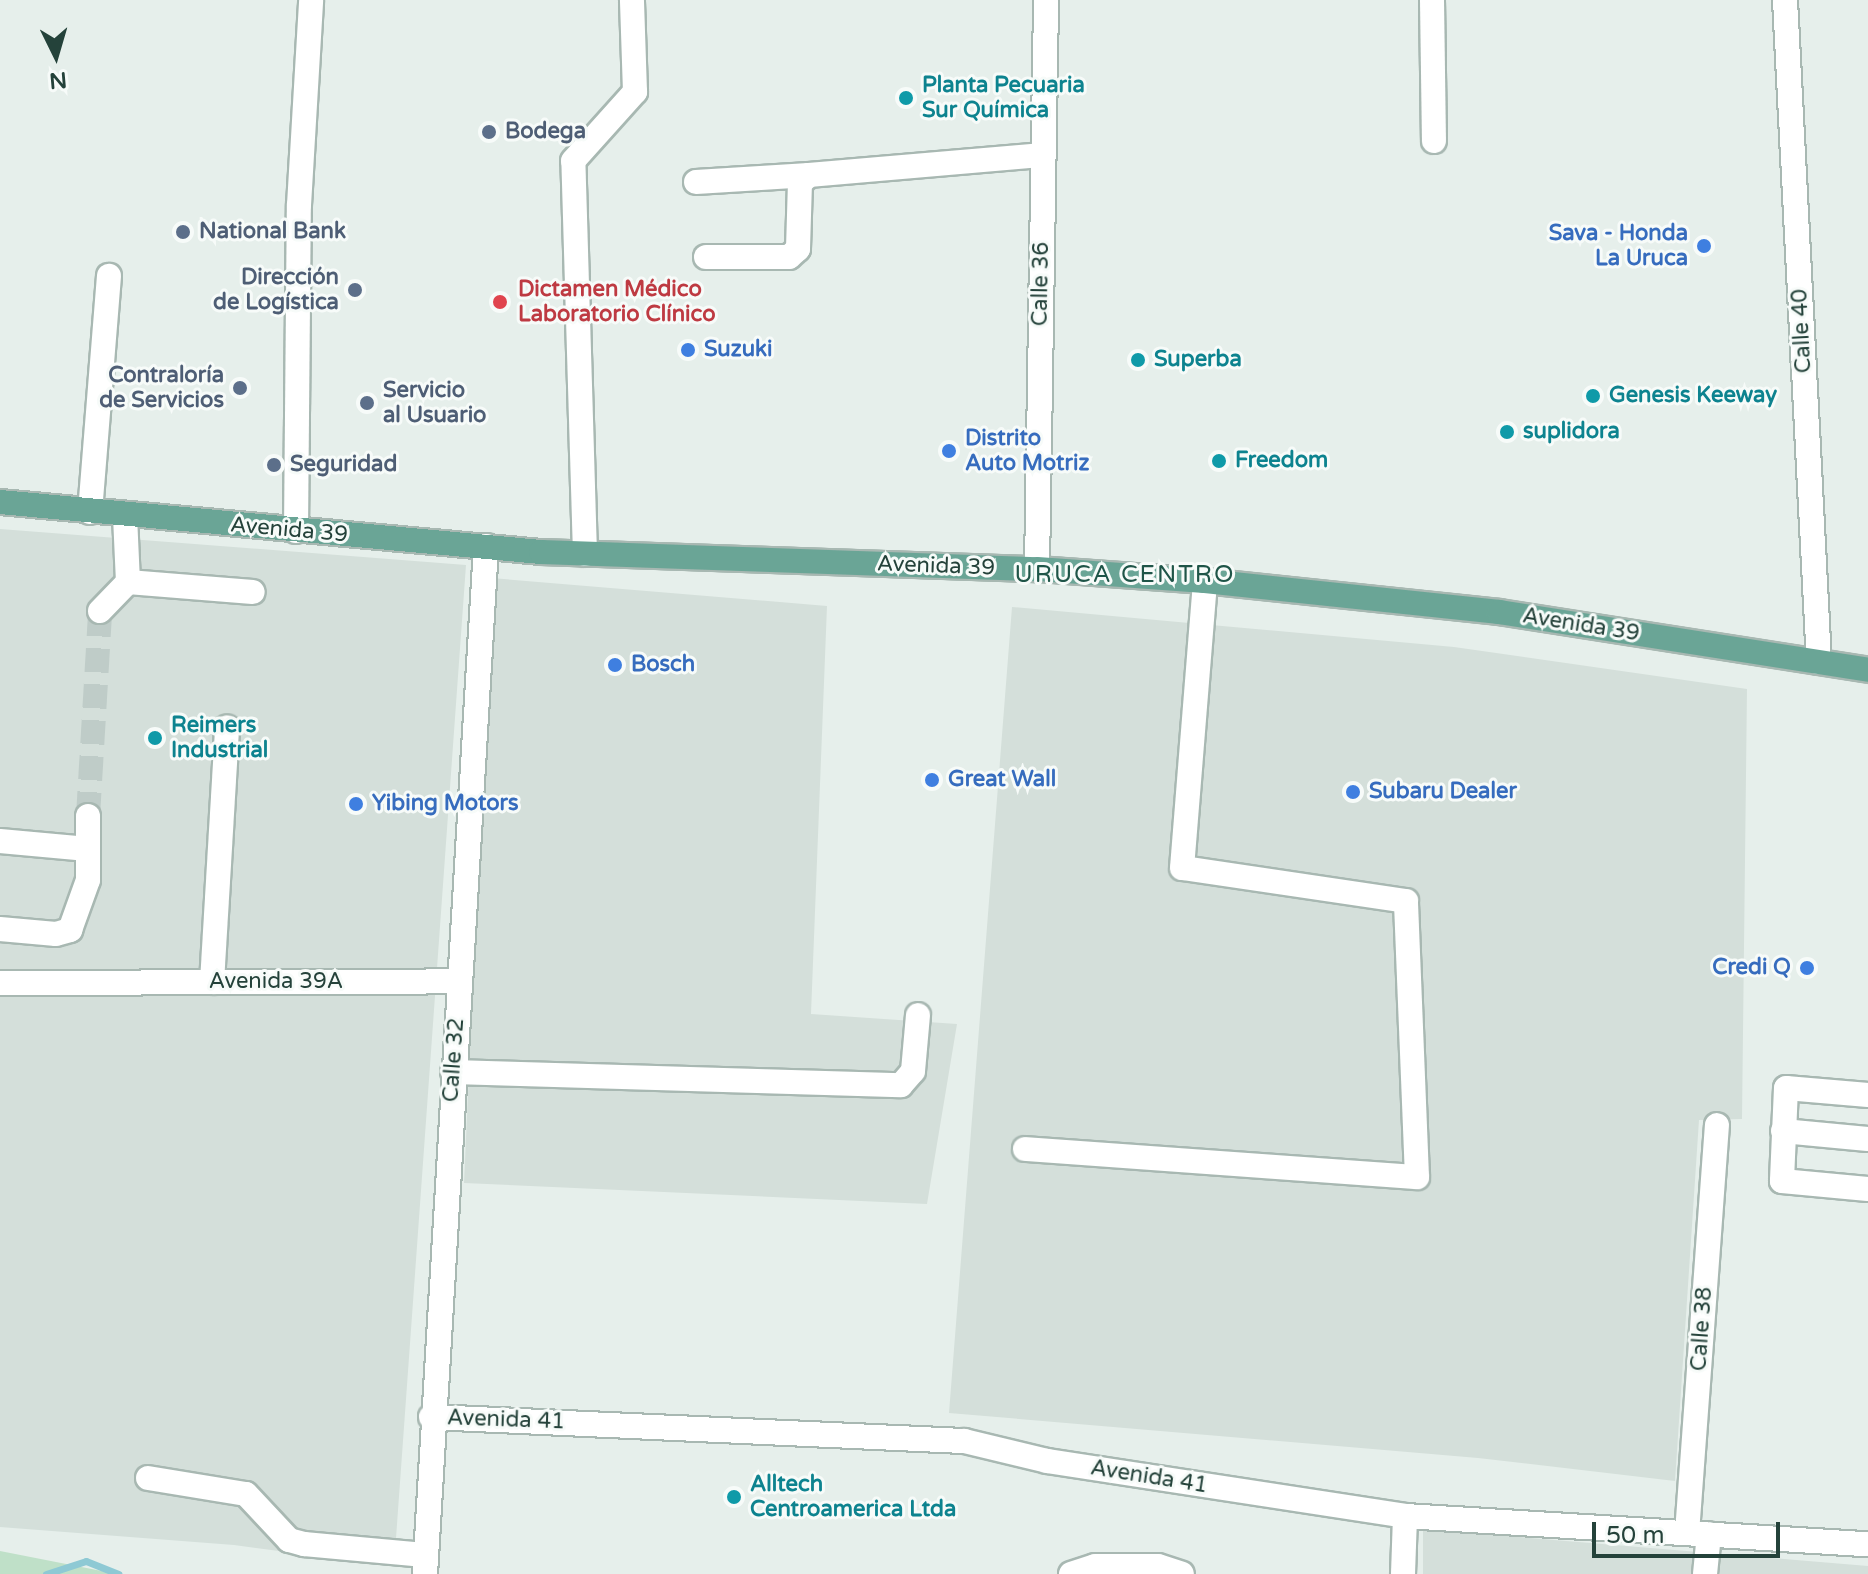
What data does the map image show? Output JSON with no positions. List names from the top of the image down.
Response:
{
  "streets": {
    "main road": ["Avenida 39"],
    "street": [
      "Calle 36",
      "Calle 40",
      "Avenida 39A",
      "Calle 32",
      "Calle 38",
      "Avenida 41"
    ]
  },
  "crossings": [
    ["Calle 36", "Avenida 39"],
    ["Calle 40", "Avenida 39"],
    ["Avenida 39", "Calle 32"],
    ["Avenida 39A", "Calle 32"],
    ["Calle 32", "Avenida 41"],
    ["Calle 38", "Avenida 41"]
  ],
  "districts": ["URUCA CENTRO"],
  "places": [
    "Planta Pecuaria Sur Química",
    "Bodega",
    "National Bank",
    "Sava - Honda La Uruca",
    "Dirección de Logística",
    "Dictamen Médico Laboratorio Clínico",
    "Suzuki",
    "Superba",
    "Contraloría de Servicios",
    "Genesis Keeway",
    "Servicio al Usuario",
    "suplidora",
    "Distrito Auto Motriz",
    "Freedom",
    "Seguridad",
    "Bosch",
    "Reimers Industrial",
    "Great Wall",
    "Subaru Dealer",
    "Yibing Motors",
    "Credi Q",
    "Alltech Centroamerica Ltda"
  ],
  "scale_bar": "50 m",
  "north": "bottom"
}
